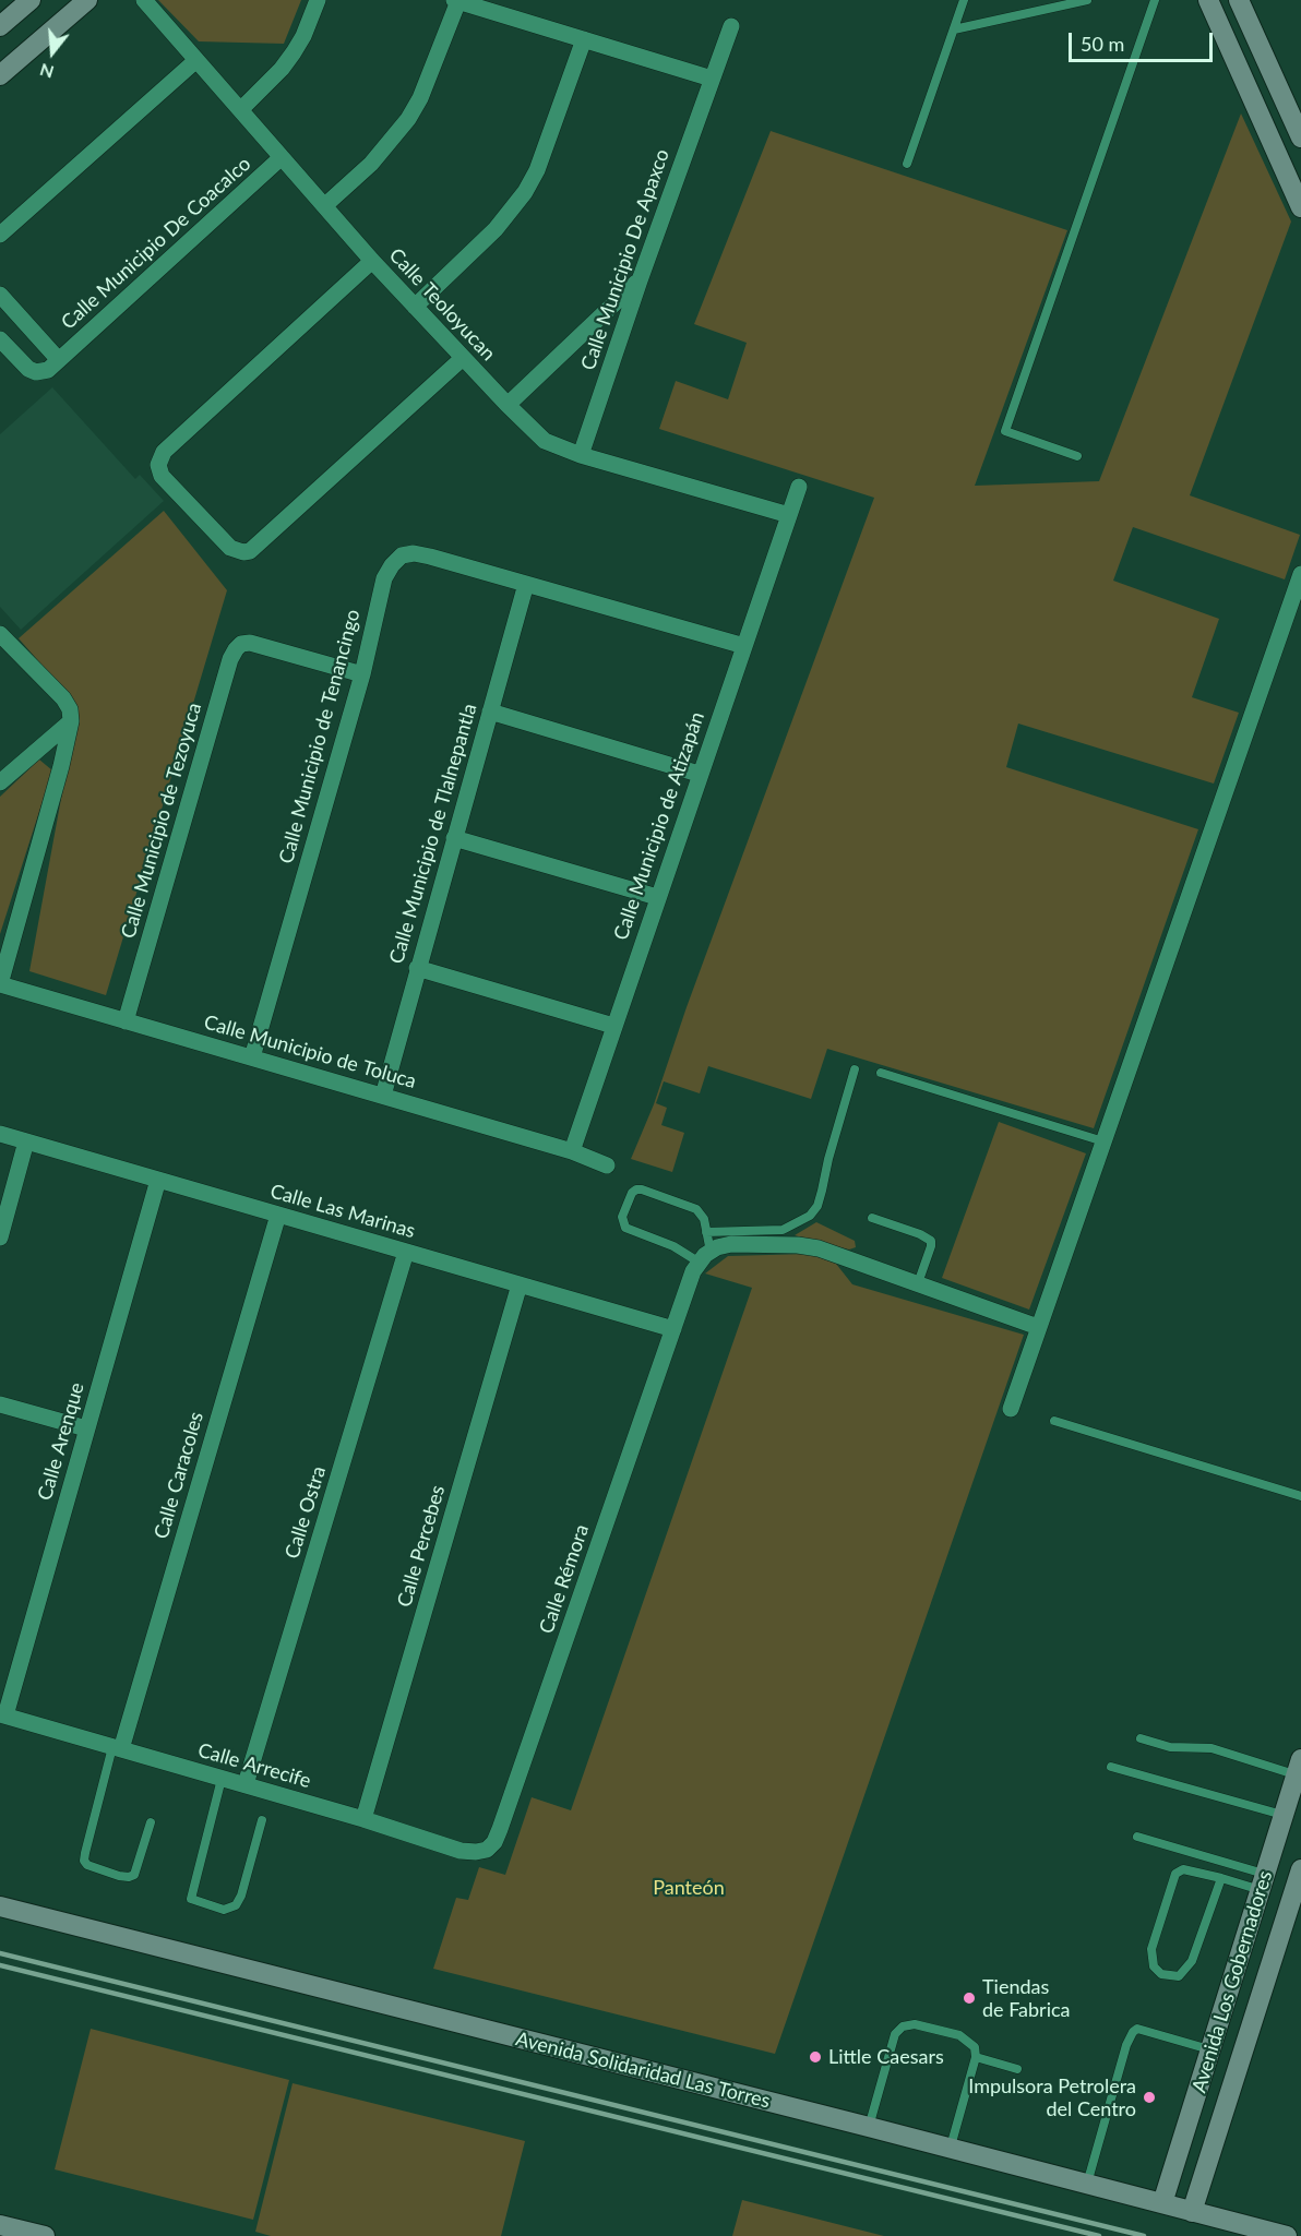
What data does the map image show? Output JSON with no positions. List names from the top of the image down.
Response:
{
  "streets": {
    "main road": ["Avenida Los Gobernadores", "Avenida Solidaridad Las Torres"],
    "street": [
      "Calle Municipio De Coacalco",
      "Calle Municipio De Apaxco",
      "Calle Teoloyucan",
      "Calle Municipio de Tenancingo",
      "Calle Municipio de Tezoyuca",
      "Calle Municipio de Atizapán",
      "Calle Municipio de Tlalnepantla",
      "Calle Municipio de Toluca",
      "Calle Las Marinas",
      "Calle Arenque",
      "Calle Caracoles",
      "Calle Ostra",
      "Calle Percebes",
      "Calle Rémora",
      "Calle Arrecife"
    ]
  },
  "crossings": [
    ["Calle Municipio De Coacalco", "Calle Teoloyucan"],
    ["Calle Municipio De Apaxco", "Calle Teoloyucan"],
    ["Calle Teoloyucan", "Calle Municipio de Atizapán"],
    ["Calle Municipio de Tenancingo", "Calle Municipio de Tezoyuca"],
    ["Calle Municipio de Tenancingo", "Calle Municipio de Tlalnepantla"],
    ["Calle Municipio de Tenancingo", "Calle Municipio de Toluca"],
    ["Calle Municipio de Tezoyuca", "Calle Municipio de Toluca"],
    ["Calle Municipio de Atizapán", "Calle Municipio de Toluca"],
    ["Calle Municipio de Tlalnepantla", "Calle Municipio de Toluca"],
    ["Calle Las Marinas", "Calle Arenque"],
    ["Calle Las Marinas", "Calle Caracoles"],
    ["Calle Las Marinas", "Calle Ostra"],
    ["Calle Las Marinas", "Calle Percebes"],
    ["Calle Las Marinas", "Calle Rémora"],
    ["Calle Arenque", "Calle Arrecife"],
    ["Calle Caracoles", "Calle Arrecife"],
    ["Calle Ostra", "Calle Arrecife"],
    ["Calle Percebes", "Calle Arrecife"],
    ["Calle Rémora", "Calle Arrecife"],
    ["Avenida Los Gobernadores", "Avenida Solidaridad Las Torres"]
  ],
  "parks": ["Panteón"],
  "places": ["Tiendas de Fabrica", "Little Caesars", "Impulsora Petrolera del Centro"],
  "scale_bar": "50 m",
  "north": "bottom"
}
